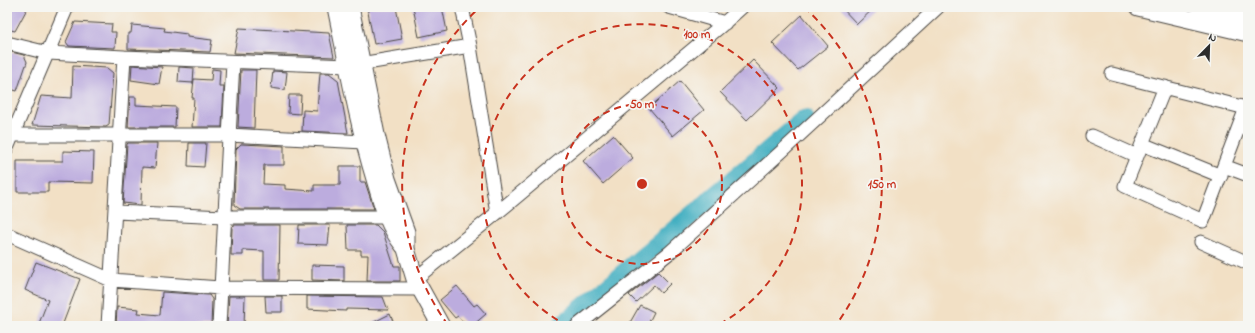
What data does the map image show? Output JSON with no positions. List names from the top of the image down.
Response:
{
  "north": "top right",
  "rings": ["100 m", "50 m", "150 m"]
}
